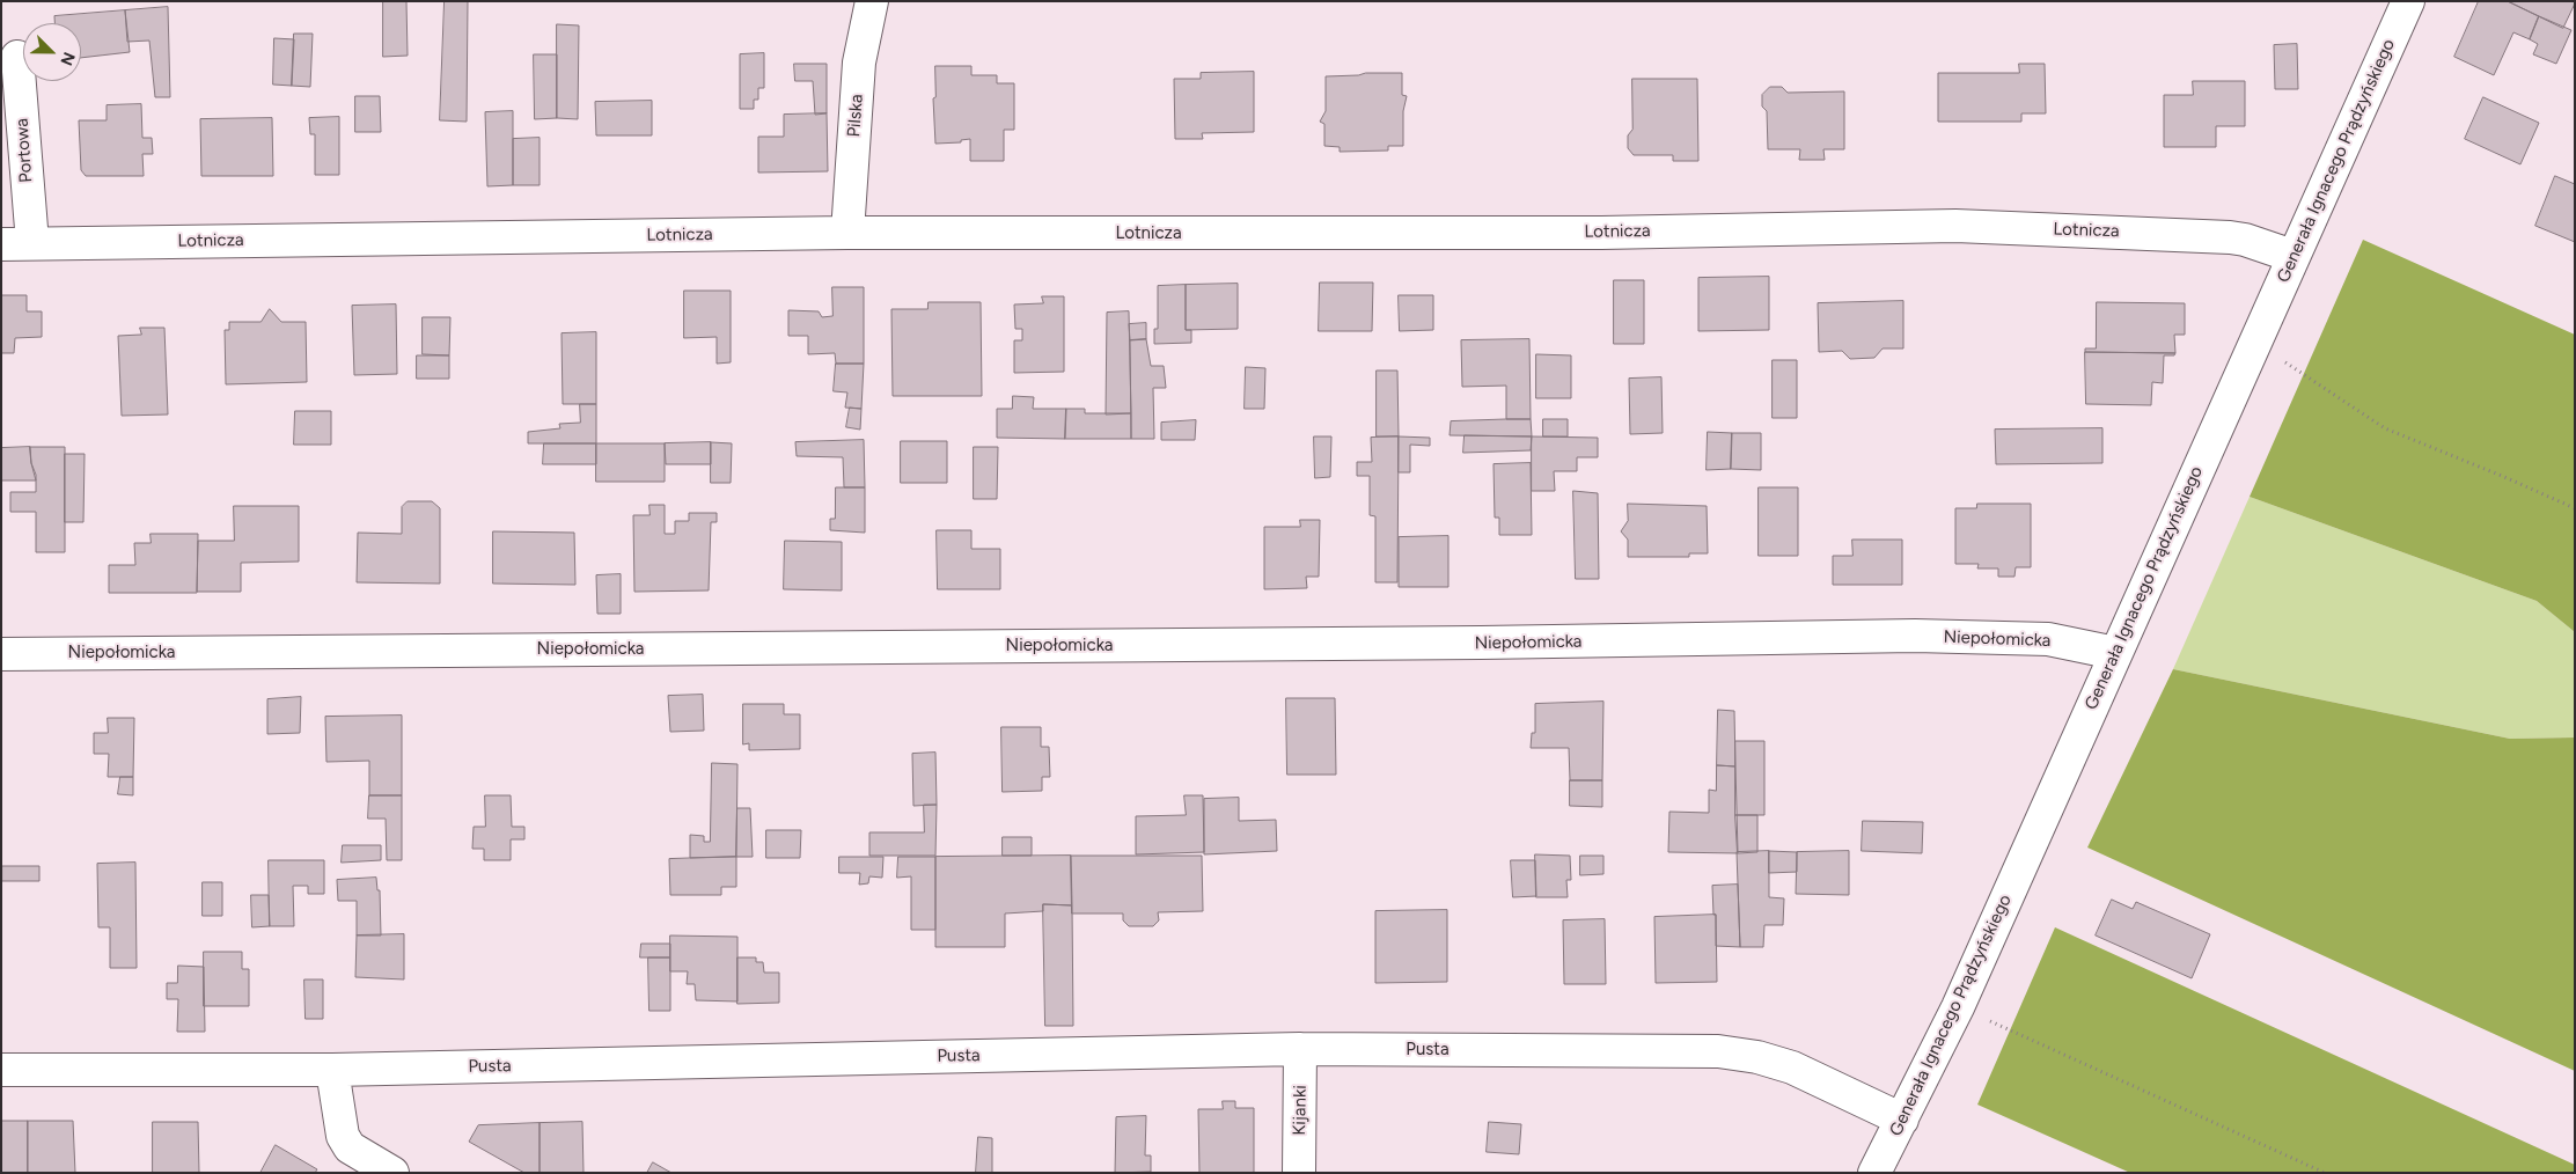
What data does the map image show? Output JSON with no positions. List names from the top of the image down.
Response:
{
  "streets": {
    "street": [
      "Pilska",
      "Portowa",
      "Generała Ignacego Prądzyńskiego",
      "Lotnicza",
      "Niepołomicka",
      "Pusta",
      "Kijanki"
    ]
  },
  "crossings": [
    ["Pilska", "Lotnicza"],
    ["Portowa", "Lotnicza"],
    ["Generała Ignacego Prądzyńskiego", "Lotnicza"],
    ["Generała Ignacego Prądzyńskiego", "Niepołomicka"],
    ["Generała Ignacego Prądzyńskiego", "Pusta"],
    ["Pusta", "Kijanki"]
  ],
  "north": "bottom right"
}
